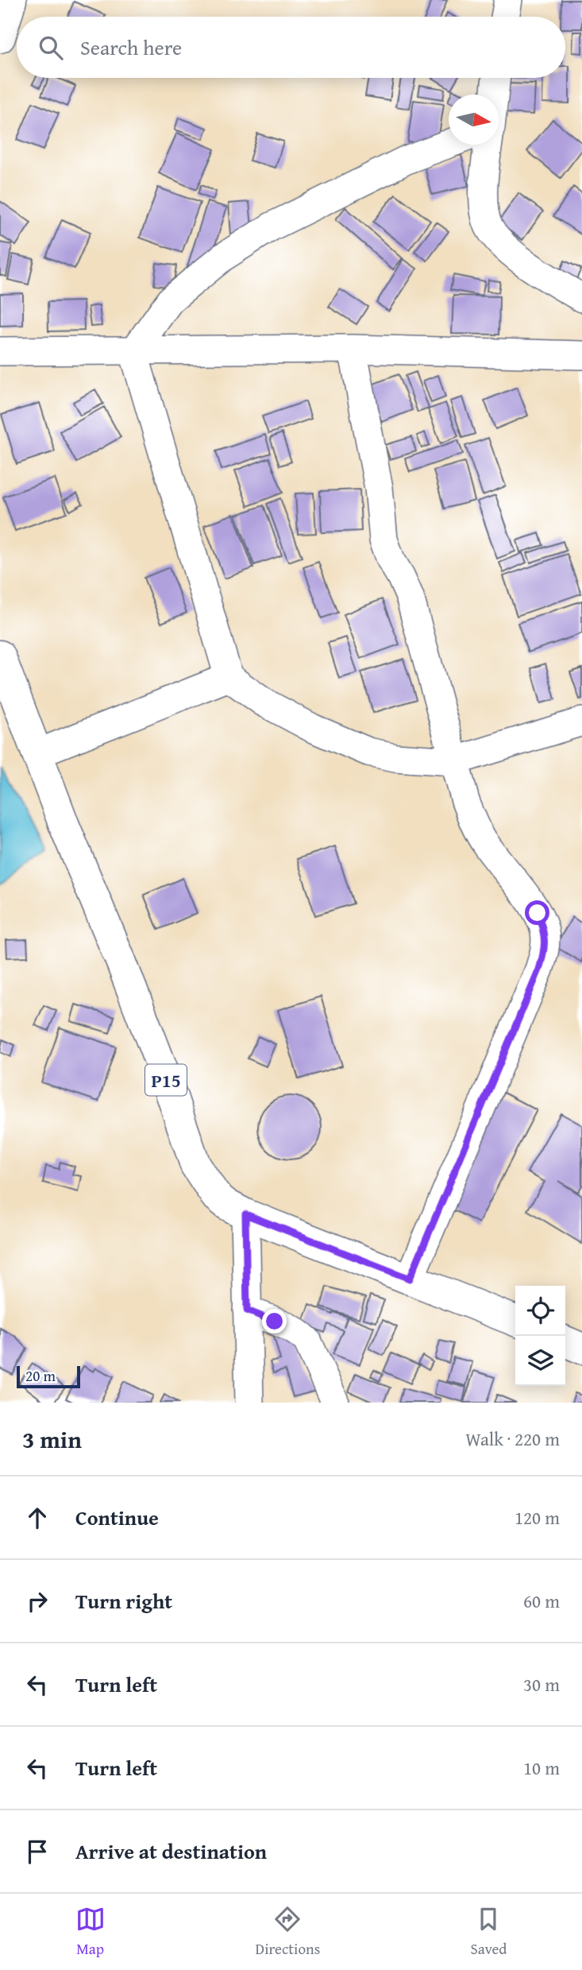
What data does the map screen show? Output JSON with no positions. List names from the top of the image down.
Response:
{
  "streets": {
    "main road": ["P15"]
  },
  "scale_bar": "20 m",
  "north": "right",
  "page": {
    "search": "Search here",
    "scale": "20 m",
    "heading": ["3 min", "Walk · 220 m"],
    "list": [
      ["Continue", "120 m"],
      ["Turn right", "60 m"],
      ["Turn left", "30 m"],
      ["Turn left", "10 m"],
      "Arrive at destination"
    ],
    "nav": ["Map", "Directions", "Saved"]
  }
}
